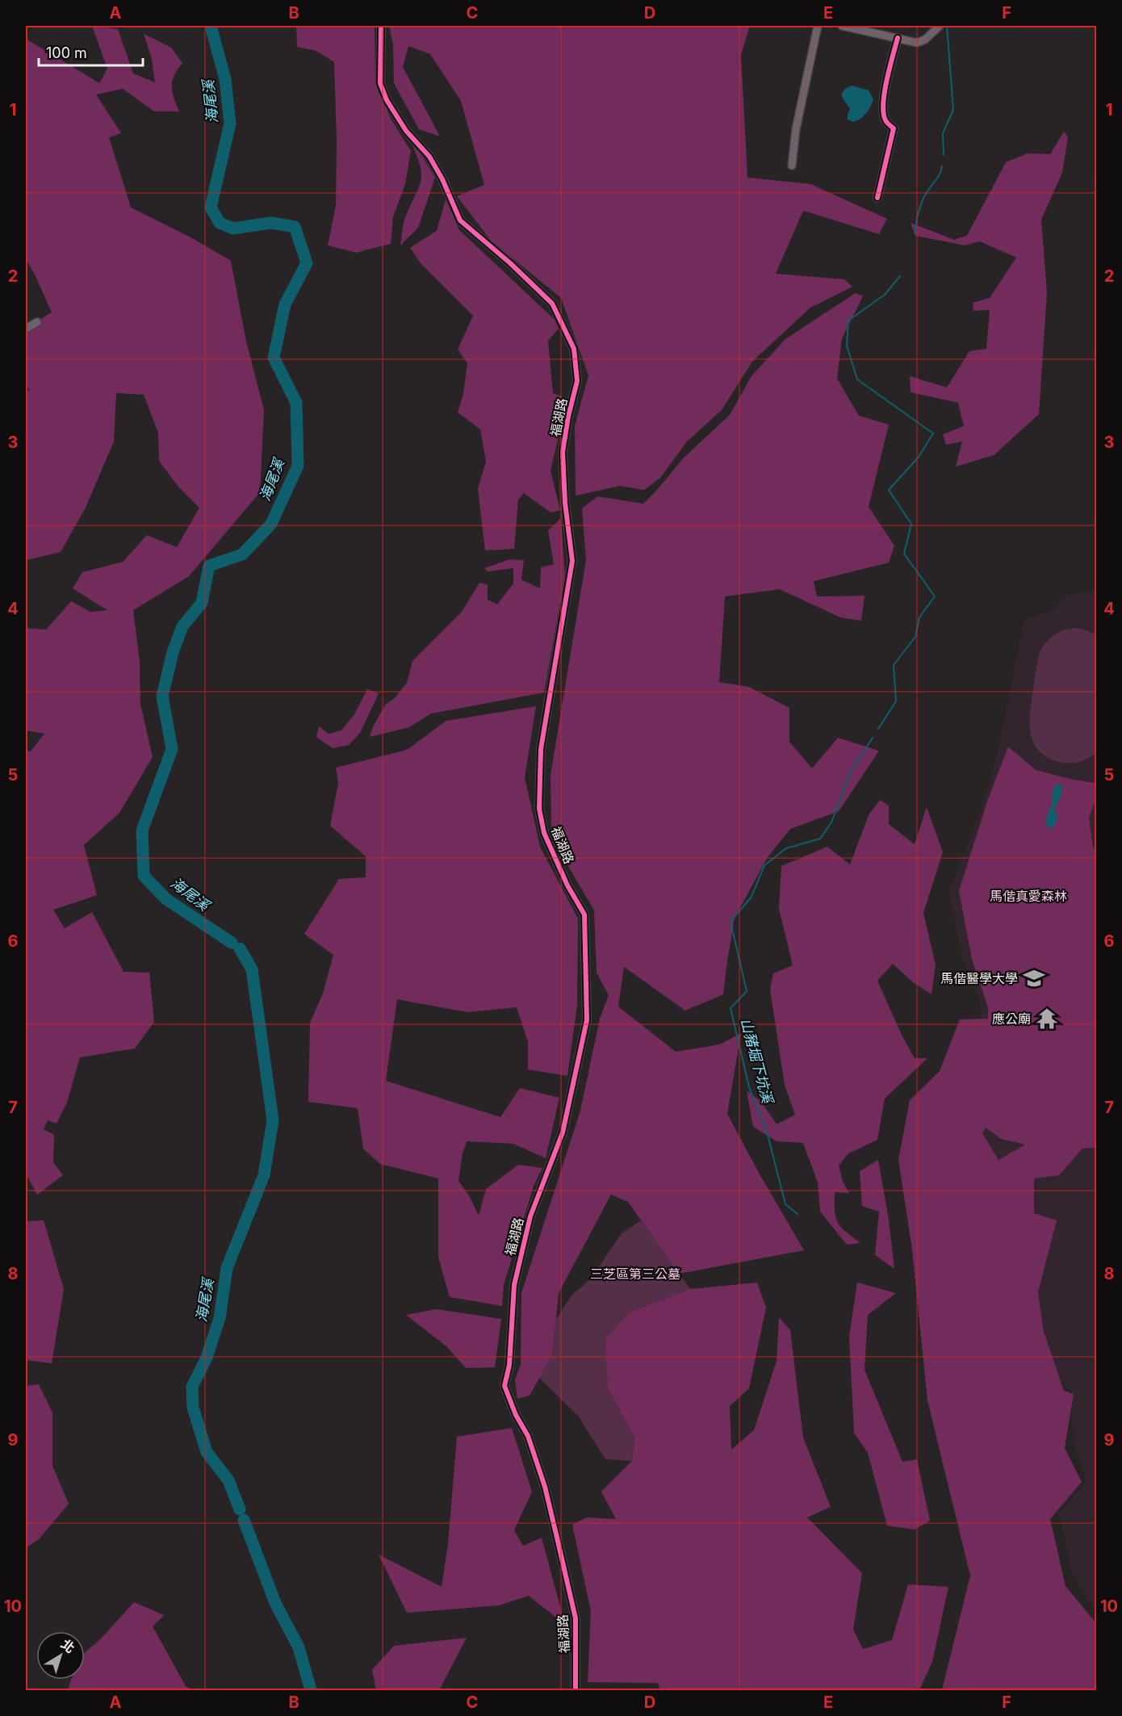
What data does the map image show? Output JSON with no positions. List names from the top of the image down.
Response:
{
  "streets": {
    "street": ["福湖路"]
  },
  "water": ["海尾溪", "山豬堀下坑溪"],
  "parks": ["馬偕真愛森林", "三芝區第三公墓"],
  "places": {
    "school or university": ["馬偕醫學大學"],
    "temple": ["應公廟"]
  },
  "scale_bar": "100 m",
  "north": "top right",
  "grid": {
    "columns": [
      "A",
      "B",
      "C",
      "D",
      "E",
      "F"
    ],
    "rows": [
      "1",
      "2",
      "3",
      "4",
      "5",
      "6",
      "7",
      "8",
      "9",
      "10"
    ]
  }
}
